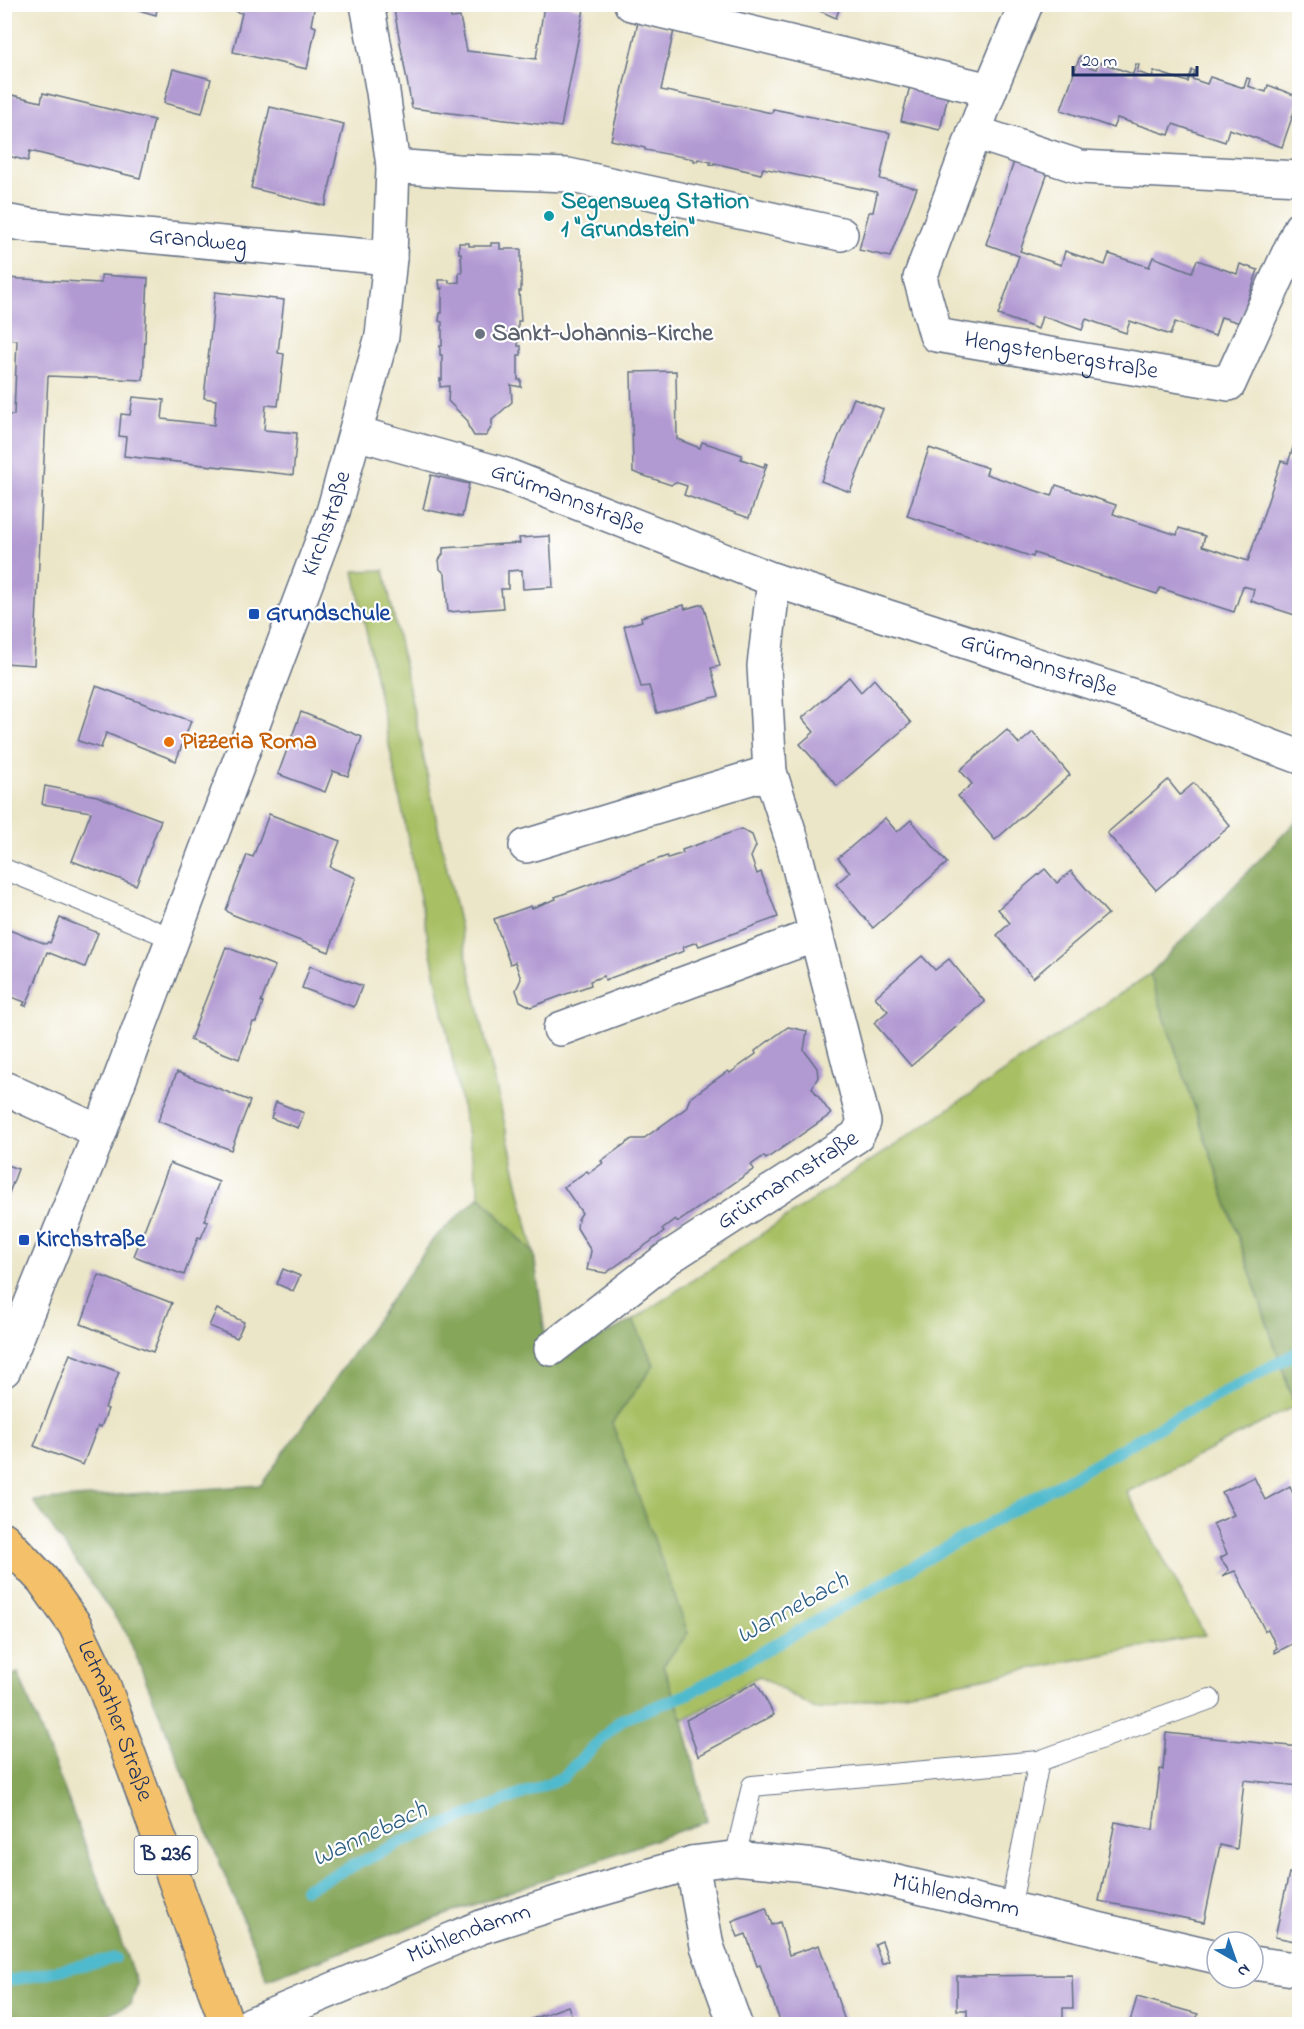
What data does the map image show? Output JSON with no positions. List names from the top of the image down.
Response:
{
  "streets": {
    "main road": ["Letmather Straße", "B 236"],
    "street": [
      "Grandweg",
      "Hengstenbergstraße",
      "Grürmannstraße",
      "Kirchstraße",
      "Mühlendamm"
    ]
  },
  "crossings": [
    ["Grandweg", "Kirchstraße"],
    ["Grürmannstraße", "Kirchstraße"]
  ],
  "water": ["Wannebach"],
  "places": {
    "other": ["Segensweg Station 1 \"Grundstein\"", "Sankt-Johannis-Kirche", "Pizzeria Roma"],
    "transit": ["Grundschule", "Kirchstraße"]
  },
  "scale_bar": "20 m",
  "north": "bottom right"
}
